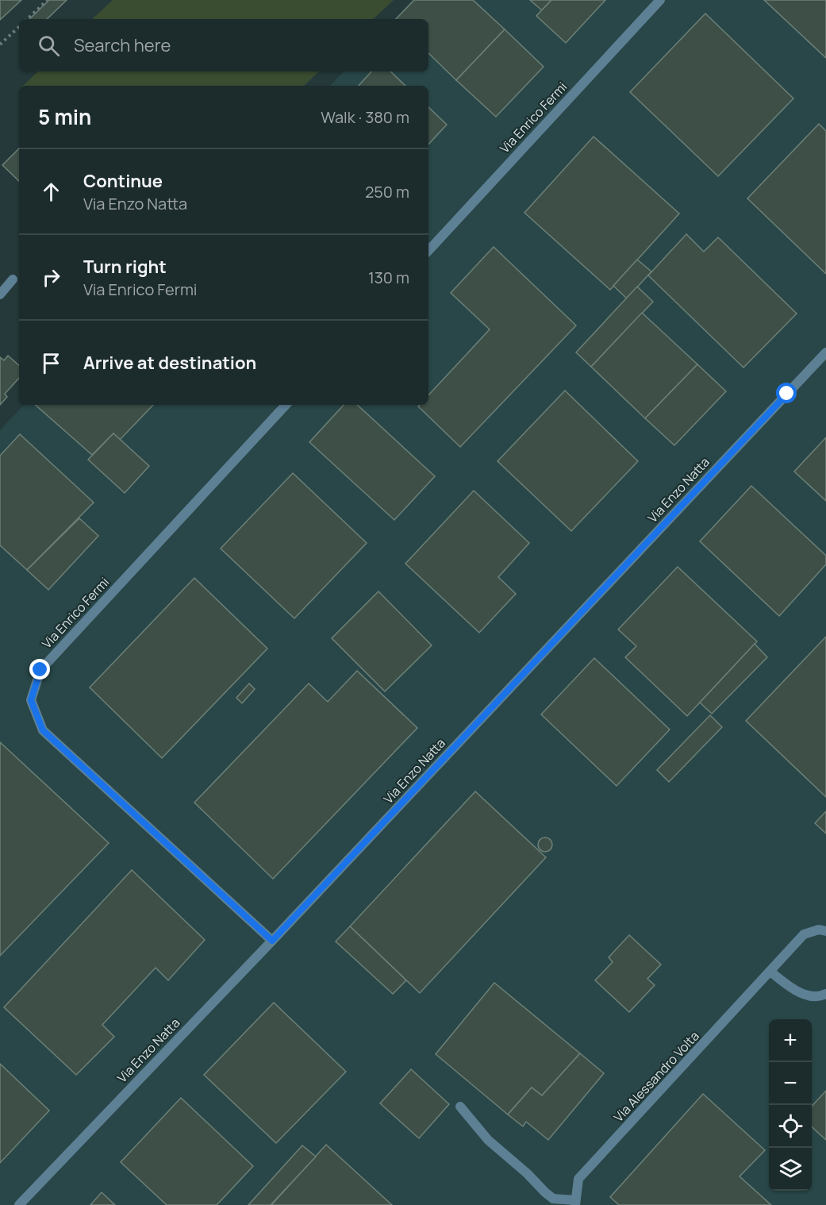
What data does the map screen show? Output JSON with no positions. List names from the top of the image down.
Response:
{
  "streets": {
    "street": ["Via Enrico Fermi", "Via Enzo Natta", "Via Alessandro Volta"]
  },
  "crossings": [
    ["Via Enrico Fermi", "Via Enzo Natta"]
  ],
  "page": {
    "search": "Search here",
    "heading": ["5 min", "Walk · 380 m"],
    "list": [
      ["Continue", "Via Enzo Natta", "250 m"],
      ["Turn right", "Via Enrico Fermi", "130 m"],
      "Arrive at destination"
    ],
    "map_buttons": ["+", "−"]
  }
}
